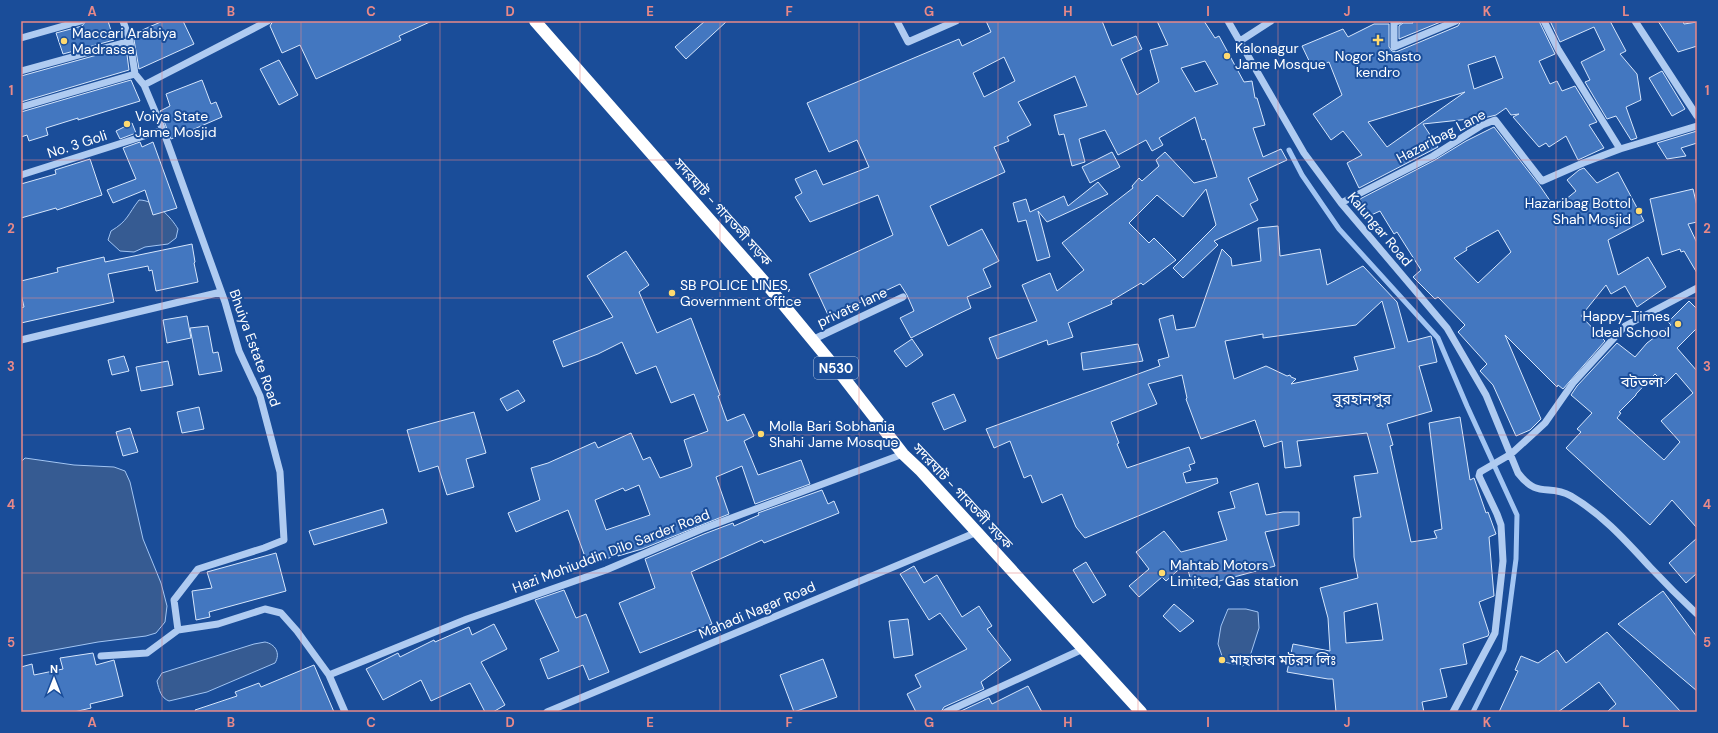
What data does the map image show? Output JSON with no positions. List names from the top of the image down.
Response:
{
  "streets": {
    "highway": ["সদরঘাট - গাবতলী সড়ক", "N530"],
    "street": [
      "Hazaribag Lane",
      "No. 3 Goli",
      "Kalungar Road",
      "private lane",
      "Bhuiya Estate Road",
      "Hazi Mohiuddin Dilo Sarder Road",
      "Mahadi Nagar Road"
    ]
  },
  "crossings": [
    ["Hazaribag Lane", "Kalungar Road"],
    ["No. 3 Goli", "Bhuiya Estate Road"],
    ["সদরঘাট - গাবতলী সড়ক", "private lane"],
    ["সদরঘাট - গাবতলী সড়ক", "Hazi Mohiuddin Dilo Sarder Road"],
    ["সদরঘাট - গাবতলী সড়ক", "Mahadi Nagar Road"]
  ],
  "districts": ["বটতলা", "বুরহানপুর"],
  "places": {
    "health": ["Nogor Shasto kendro"],
    "other": [
      "Maccari Arabiya Madrassa",
      "Kalonagur Jame Mosque",
      "Voiya State Jame Mosjid",
      "Hazaribag Bottol Shah Mosjid",
      "SB POLICE LINES, Government office",
      "Happy-Times Ideal School",
      "Molla Bari Sobhania Shahi Jame Mosque",
      "Mahtab Motors Limited, Gas station",
      "মাহাতাব মটরস লিঃ"
    ]
  },
  "north": "top",
  "grid": {
    "columns": [
      "A",
      "B",
      "C",
      "D",
      "E",
      "F",
      "G",
      "H",
      "I",
      "J",
      "K",
      "L"
    ],
    "rows": [
      "1",
      "2",
      "3",
      "4",
      "5"
    ]
  }
}
